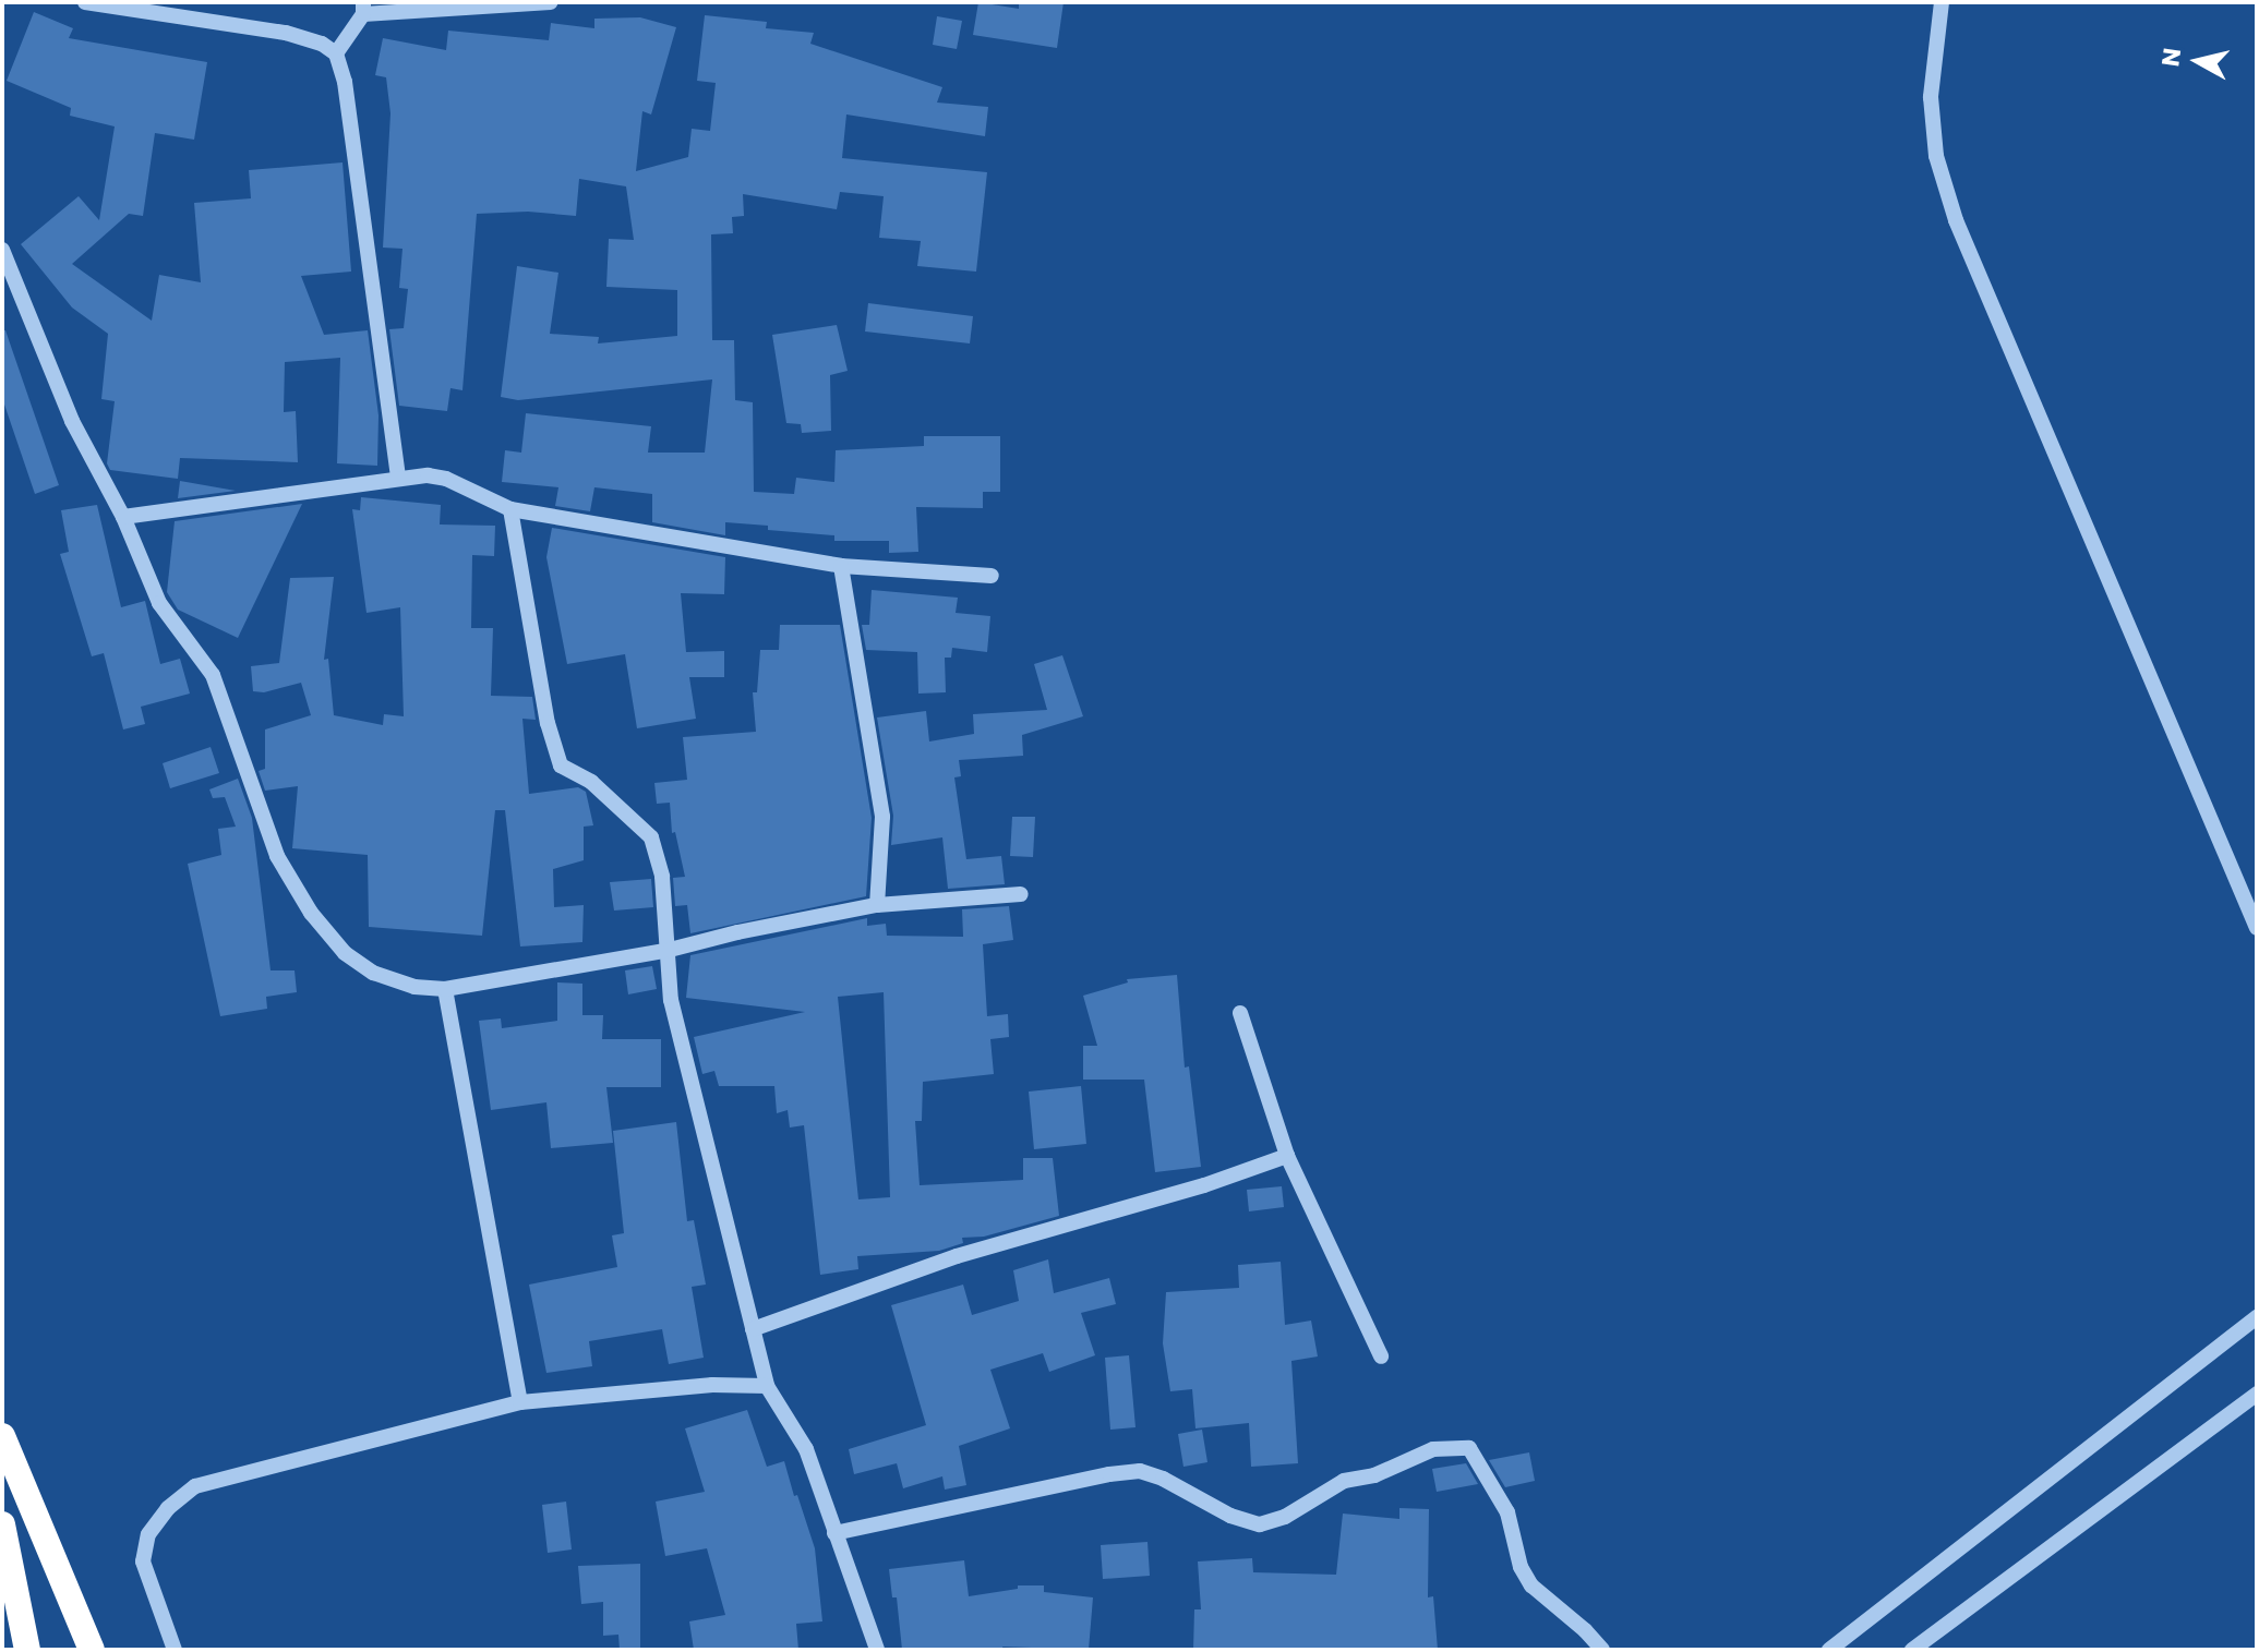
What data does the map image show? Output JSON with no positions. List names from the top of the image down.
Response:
{
  "north": "left"
}
